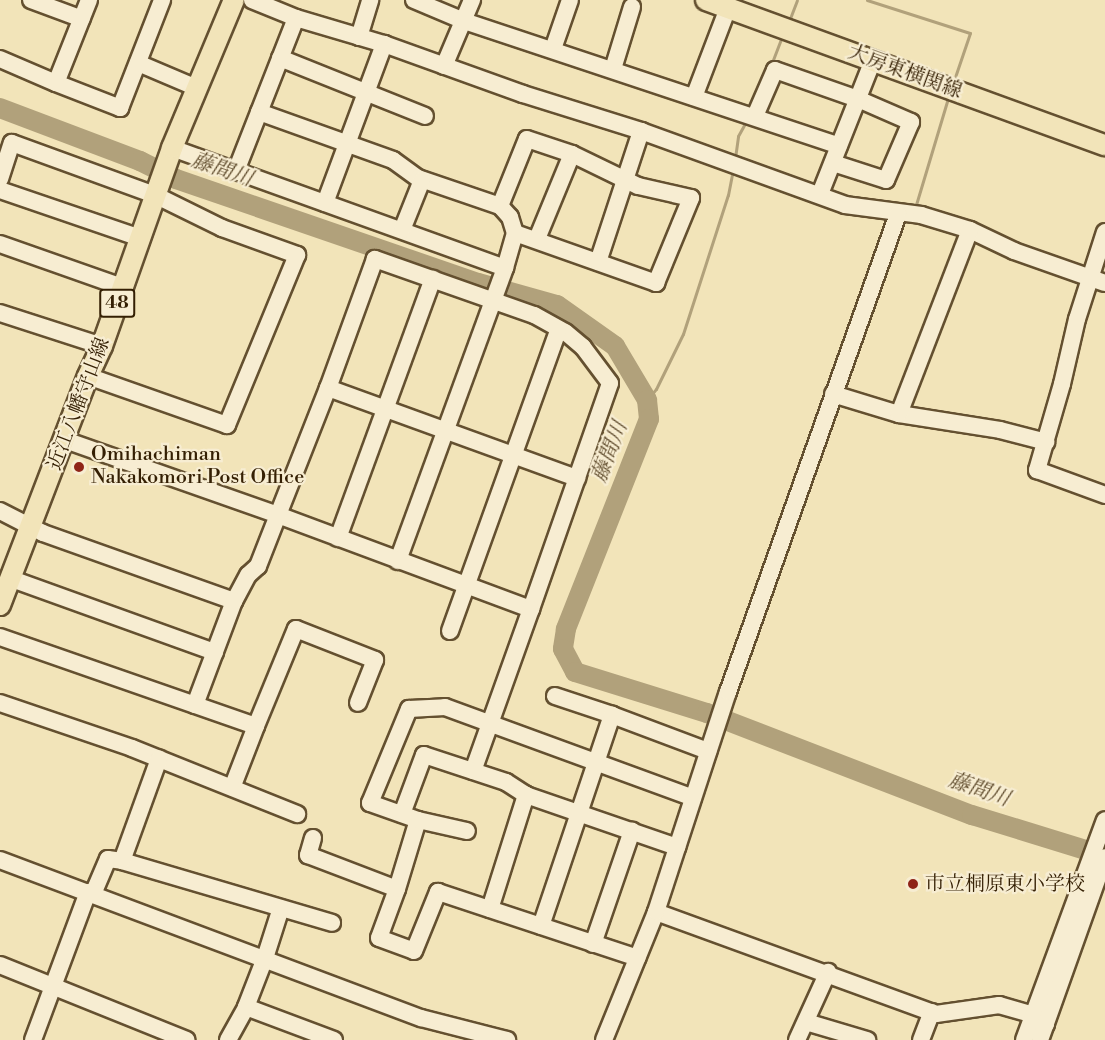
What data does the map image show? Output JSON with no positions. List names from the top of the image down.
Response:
{
  "streets": {
    "main road": ["大房東横関線", "48", "近江八幡守山線"]
  },
  "water": ["藤間川"],
  "places": ["Omihachiman Nakakomori Post Office", "市立桐原東小学校"]
}
